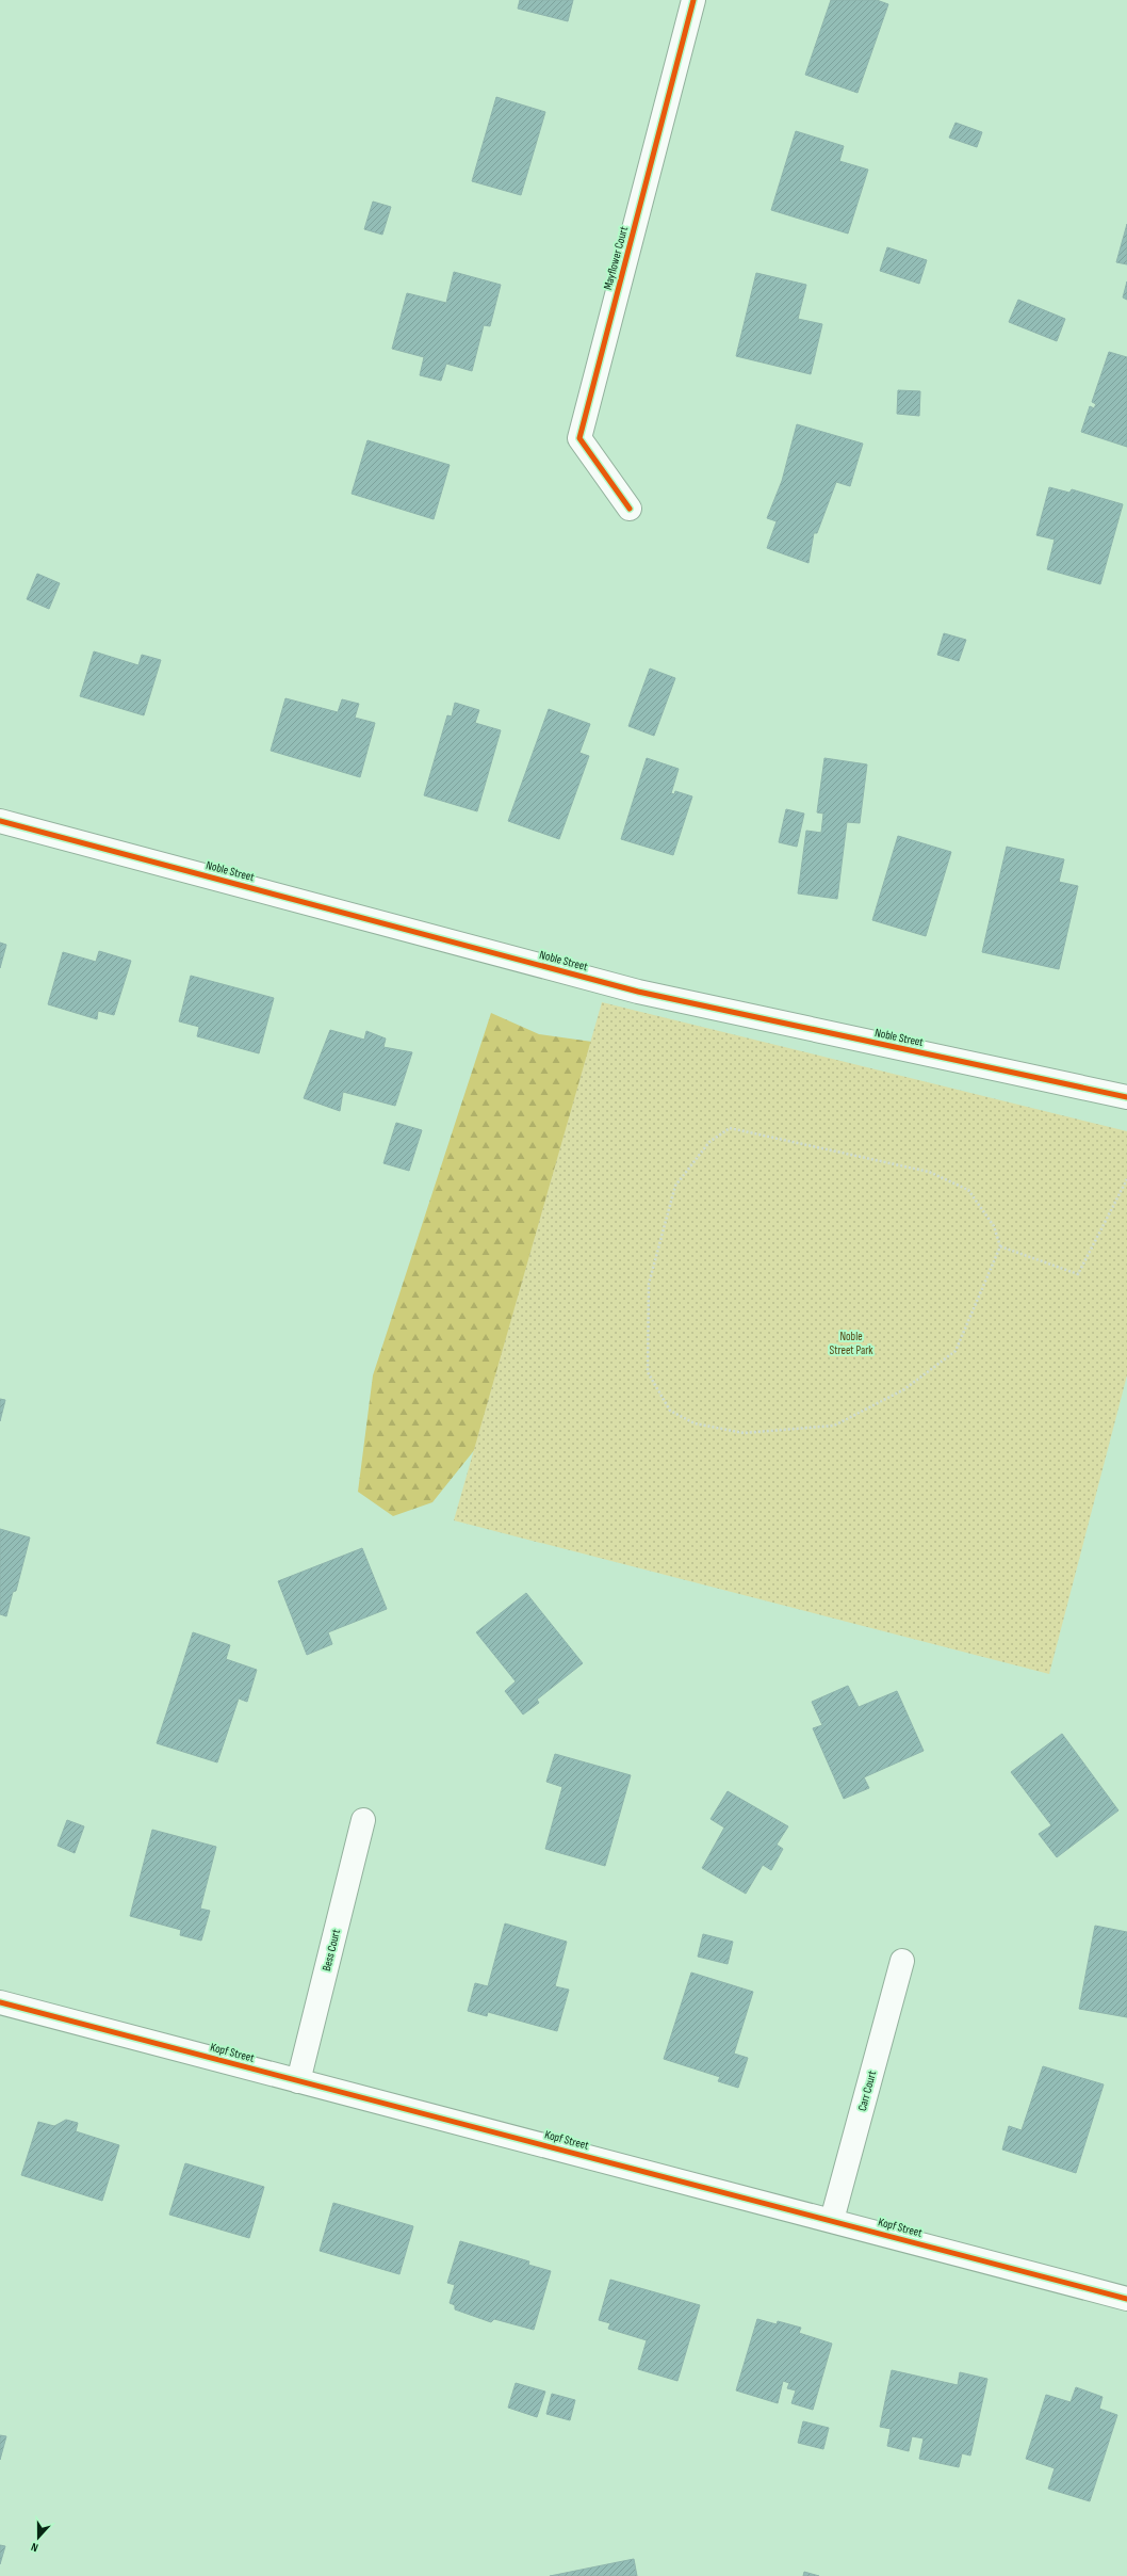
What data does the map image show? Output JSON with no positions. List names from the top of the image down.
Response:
{
  "streets": {
    "street": [
      "Mayflower Court",
      "Noble Street",
      "Bess Court",
      "Kopf Street",
      "Carr Court"
    ]
  },
  "crossings": [
    ["Bess Court", "Kopf Street"],
    ["Kopf Street", "Carr Court"]
  ],
  "parks": ["Noble Street Park"],
  "north": "bottom"
}
